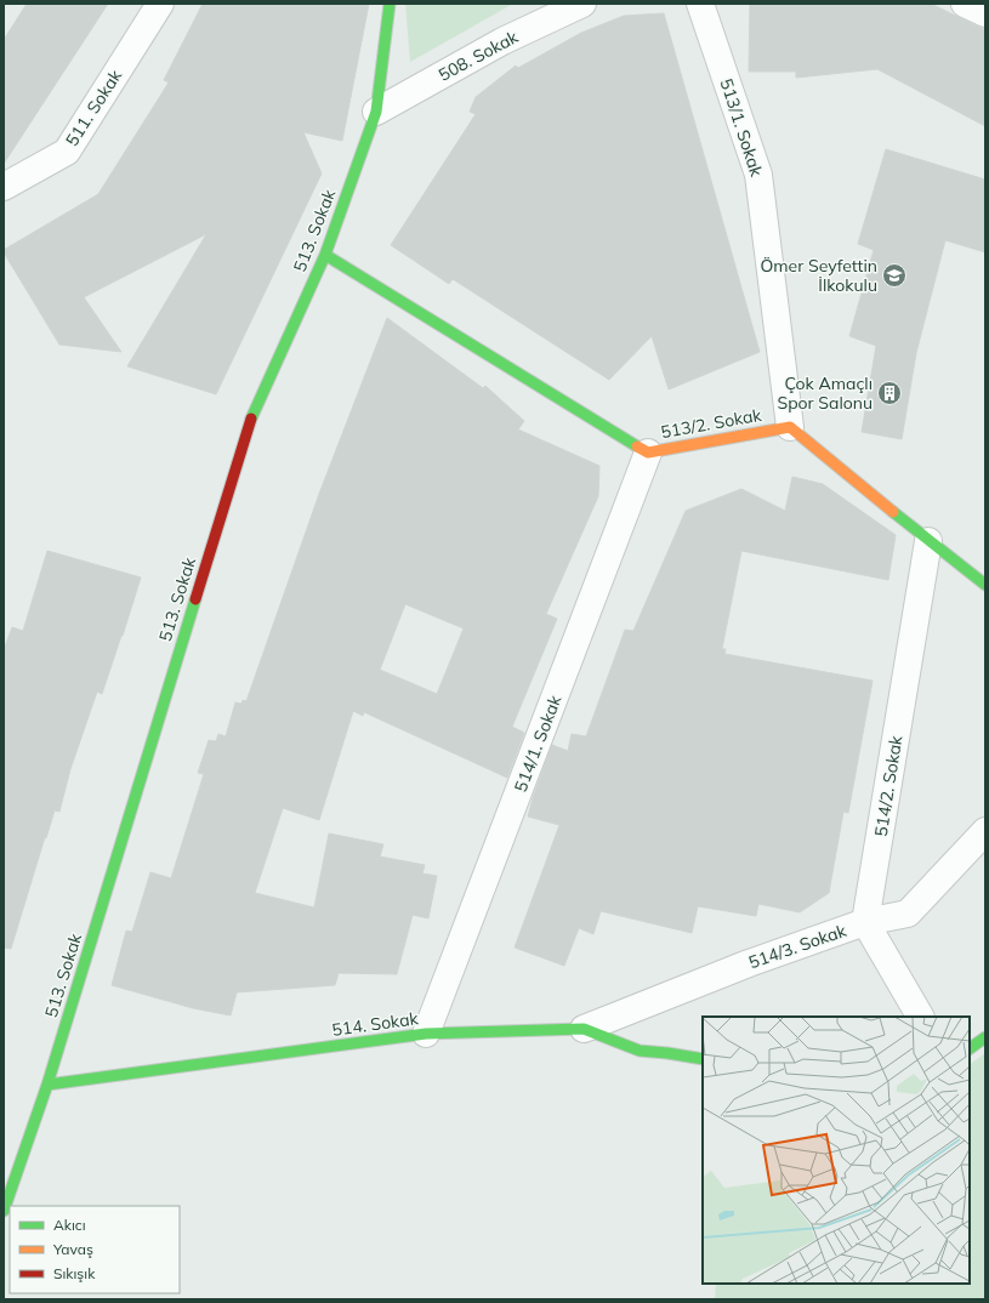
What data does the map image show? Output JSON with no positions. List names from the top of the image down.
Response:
{
  "streets": {
    "street": [
      "508. Sokak",
      "511. Sokak",
      "513/1. Sokak",
      "513. Sokak",
      "513/2. Sokak",
      "514/1. Sokak",
      "514/2. Sokak",
      "514/3. Sokak",
      "514. Sokak"
    ]
  },
  "crossings": [
    ["508. Sokak", "513. Sokak"],
    ["513/1. Sokak", "513/2. Sokak"],
    ["513. Sokak", "513/2. Sokak"],
    ["513. Sokak", "514. Sokak"],
    ["513/2. Sokak", "514/1. Sokak"],
    ["514/1. Sokak", "514. Sokak"],
    ["514/2. Sokak", "514/3. Sokak"],
    ["514/3. Sokak", "514. Sokak"]
  ],
  "places": {
    "school or university": ["Ömer Seyfettin İlkokulu"],
    "building": ["Çok Amaçlı Spor Salonu"]
  },
  "legend": ["Akıcı", "Yavaş", "Sıkışık"]
}
